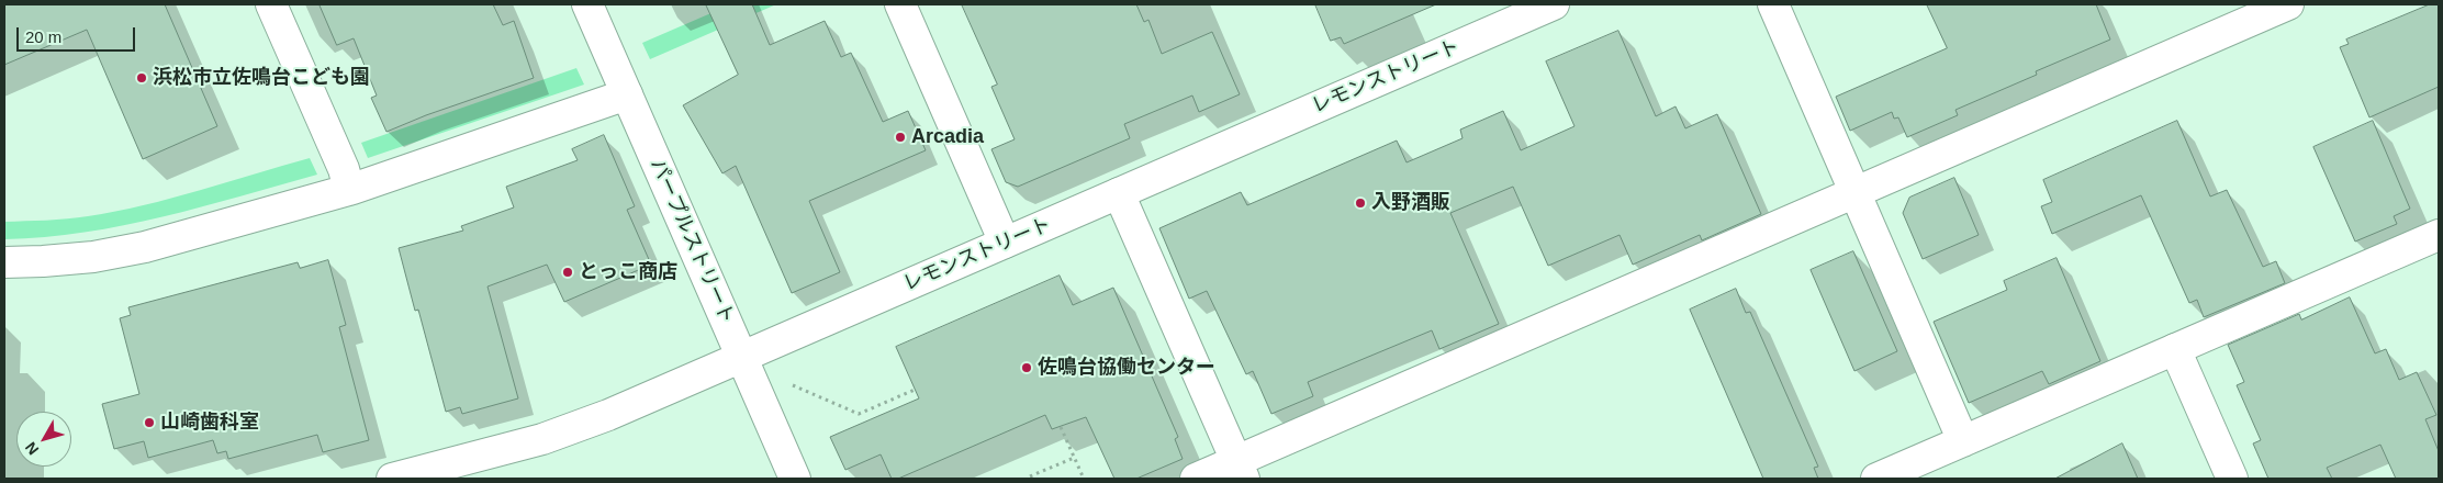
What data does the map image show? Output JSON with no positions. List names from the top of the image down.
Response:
{
  "streets": {
    "street": ["レモンストリート", "パープルストリート"]
  },
  "crossings": [
    ["レモンストリート", "パープルストリート"]
  ],
  "places": [
    "浜松市立佐鳴台こども園",
    "Arcadia",
    "入野酒販",
    "とっこ商店",
    "佐鳴台協働センター",
    "山崎歯科室"
  ],
  "scale_bar": "20 m",
  "north": "bottom left"
}
